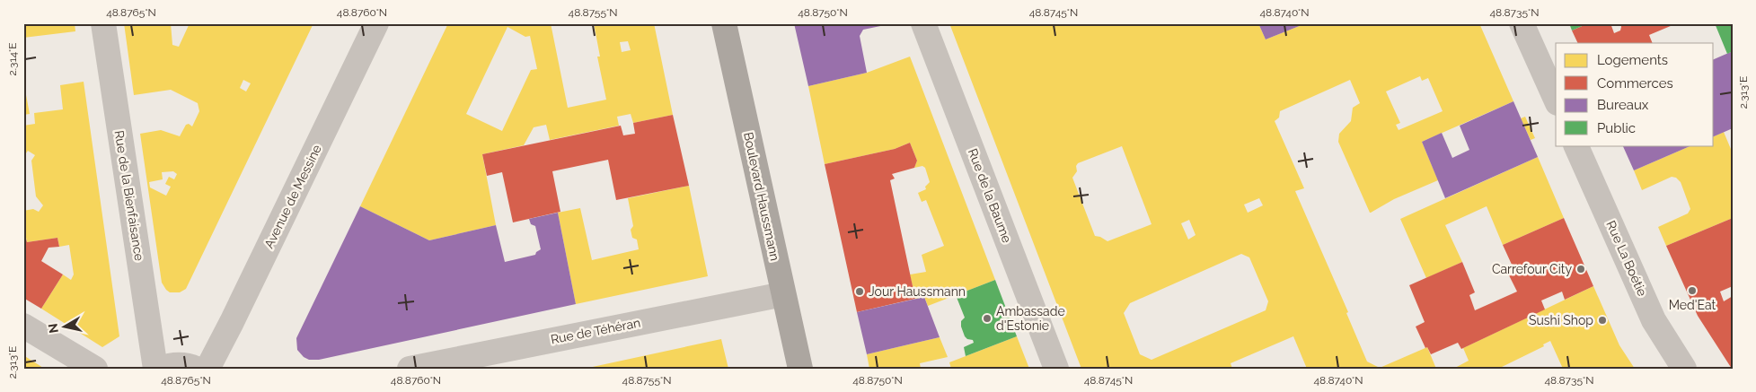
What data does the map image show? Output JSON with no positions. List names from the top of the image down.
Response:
{
  "streets": {
    "main road": ["Boulevard Haussmann"],
    "street": [
      "Rue de la Bienfaisance",
      "Rue de la Baume",
      "Avenue de Messine",
      "Rue La Boétie",
      "Rue de Téhéran"
    ]
  },
  "crossings": [
    ["Boulevard Haussmann", "Rue de Téhéran"]
  ],
  "places": [
    "Carrefour City",
    "Med'Eat",
    "Jour Haussmann",
    "Ambassade d'Estonie",
    "Sushi Shop"
  ],
  "legend": [
    "Logements",
    "Commerces",
    "Bureaux",
    "Public"
  ],
  "north": "left",
  "coordinates": [
    "48.8765°N",
    "48.8760°N",
    "48.8755°N",
    "48.8750°N",
    "48.8745°N",
    "48.8740°N",
    "48.8735°N",
    "2.314°E",
    "2.313°E"
  ]
}
